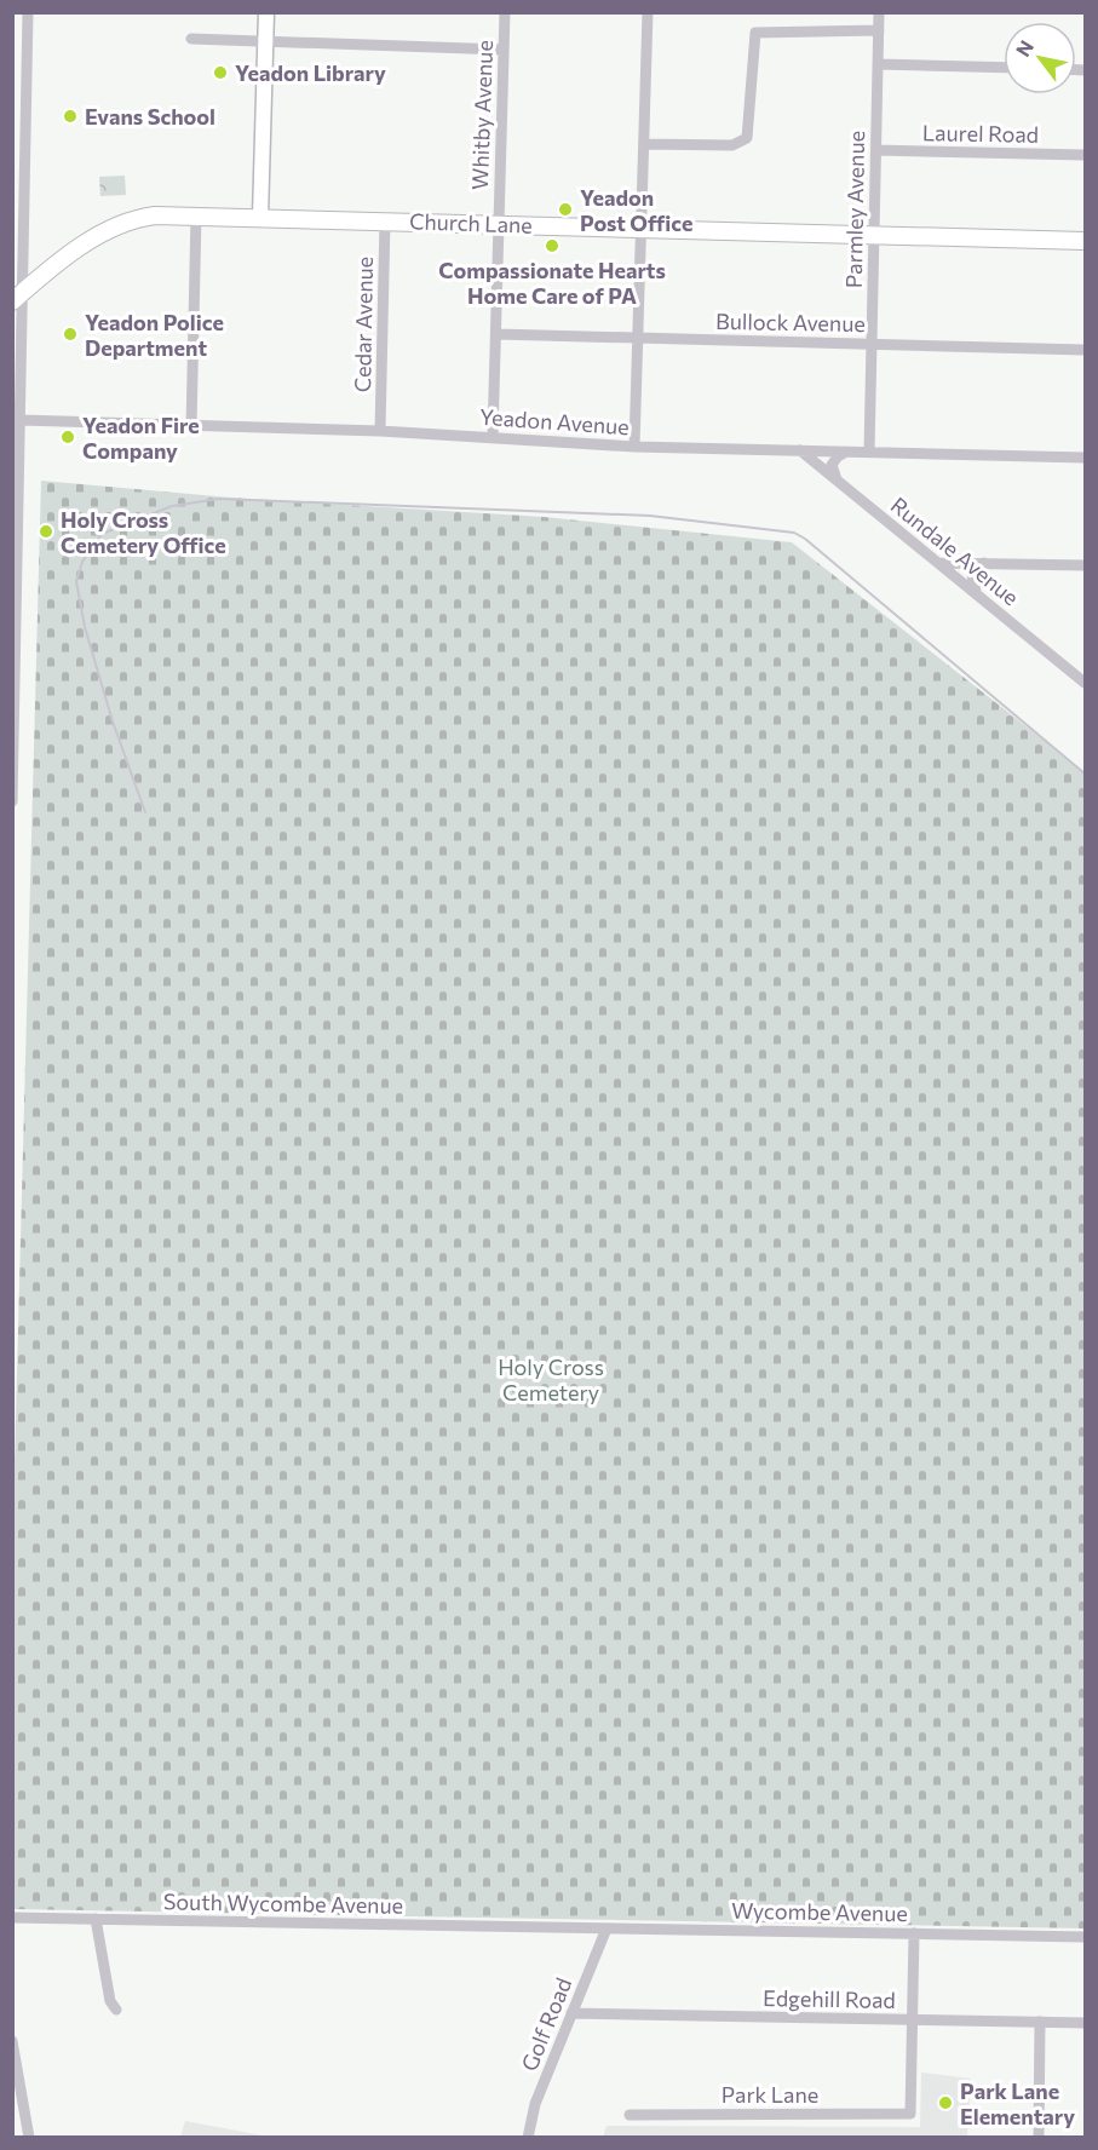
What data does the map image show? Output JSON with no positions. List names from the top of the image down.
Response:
{
  "streets": {
    "main road": ["Church Lane"],
    "street": [
      "Whitby Avenue",
      "Laurel Road",
      "Parmley Avenue",
      "Bullock Avenue",
      "Cedar Avenue",
      "Yeadon Avenue",
      "Rundale Avenue",
      "South Wycombe Avenue",
      "Wycombe Avenue",
      "Edgehill Road",
      "Golf Road",
      "Park Lane"
    ]
  },
  "crossings": [
    ["Whitby Avenue", "Church Lane"],
    ["Whitby Avenue", "Bullock Avenue"],
    ["Whitby Avenue", "Yeadon Avenue"],
    ["Laurel Road", "Parmley Avenue"],
    ["Parmley Avenue", "Church Lane"],
    ["Parmley Avenue", "Bullock Avenue"],
    ["Parmley Avenue", "Yeadon Avenue"],
    ["Church Lane", "Cedar Avenue"],
    ["Cedar Avenue", "Yeadon Avenue"],
    ["Yeadon Avenue", "Rundale Avenue"],
    ["South Wycombe Avenue", "Wycombe Avenue"],
    ["Wycombe Avenue", "Golf Road"],
    ["Edgehill Road", "Golf Road"],
    ["Edgehill Road", "Park Lane"]
  ],
  "parks": ["Holy Cross Cemetery"],
  "places": [
    "Yeadon Library",
    "Evans School",
    "Yeadon Post Office",
    "Compassionate Hearts Home Care of PA",
    "Yeadon Police Department",
    "Yeadon Fire Company",
    "Holy Cross Cemetery Office",
    "Park Lane Elementary"
  ],
  "north": "top left"
}
